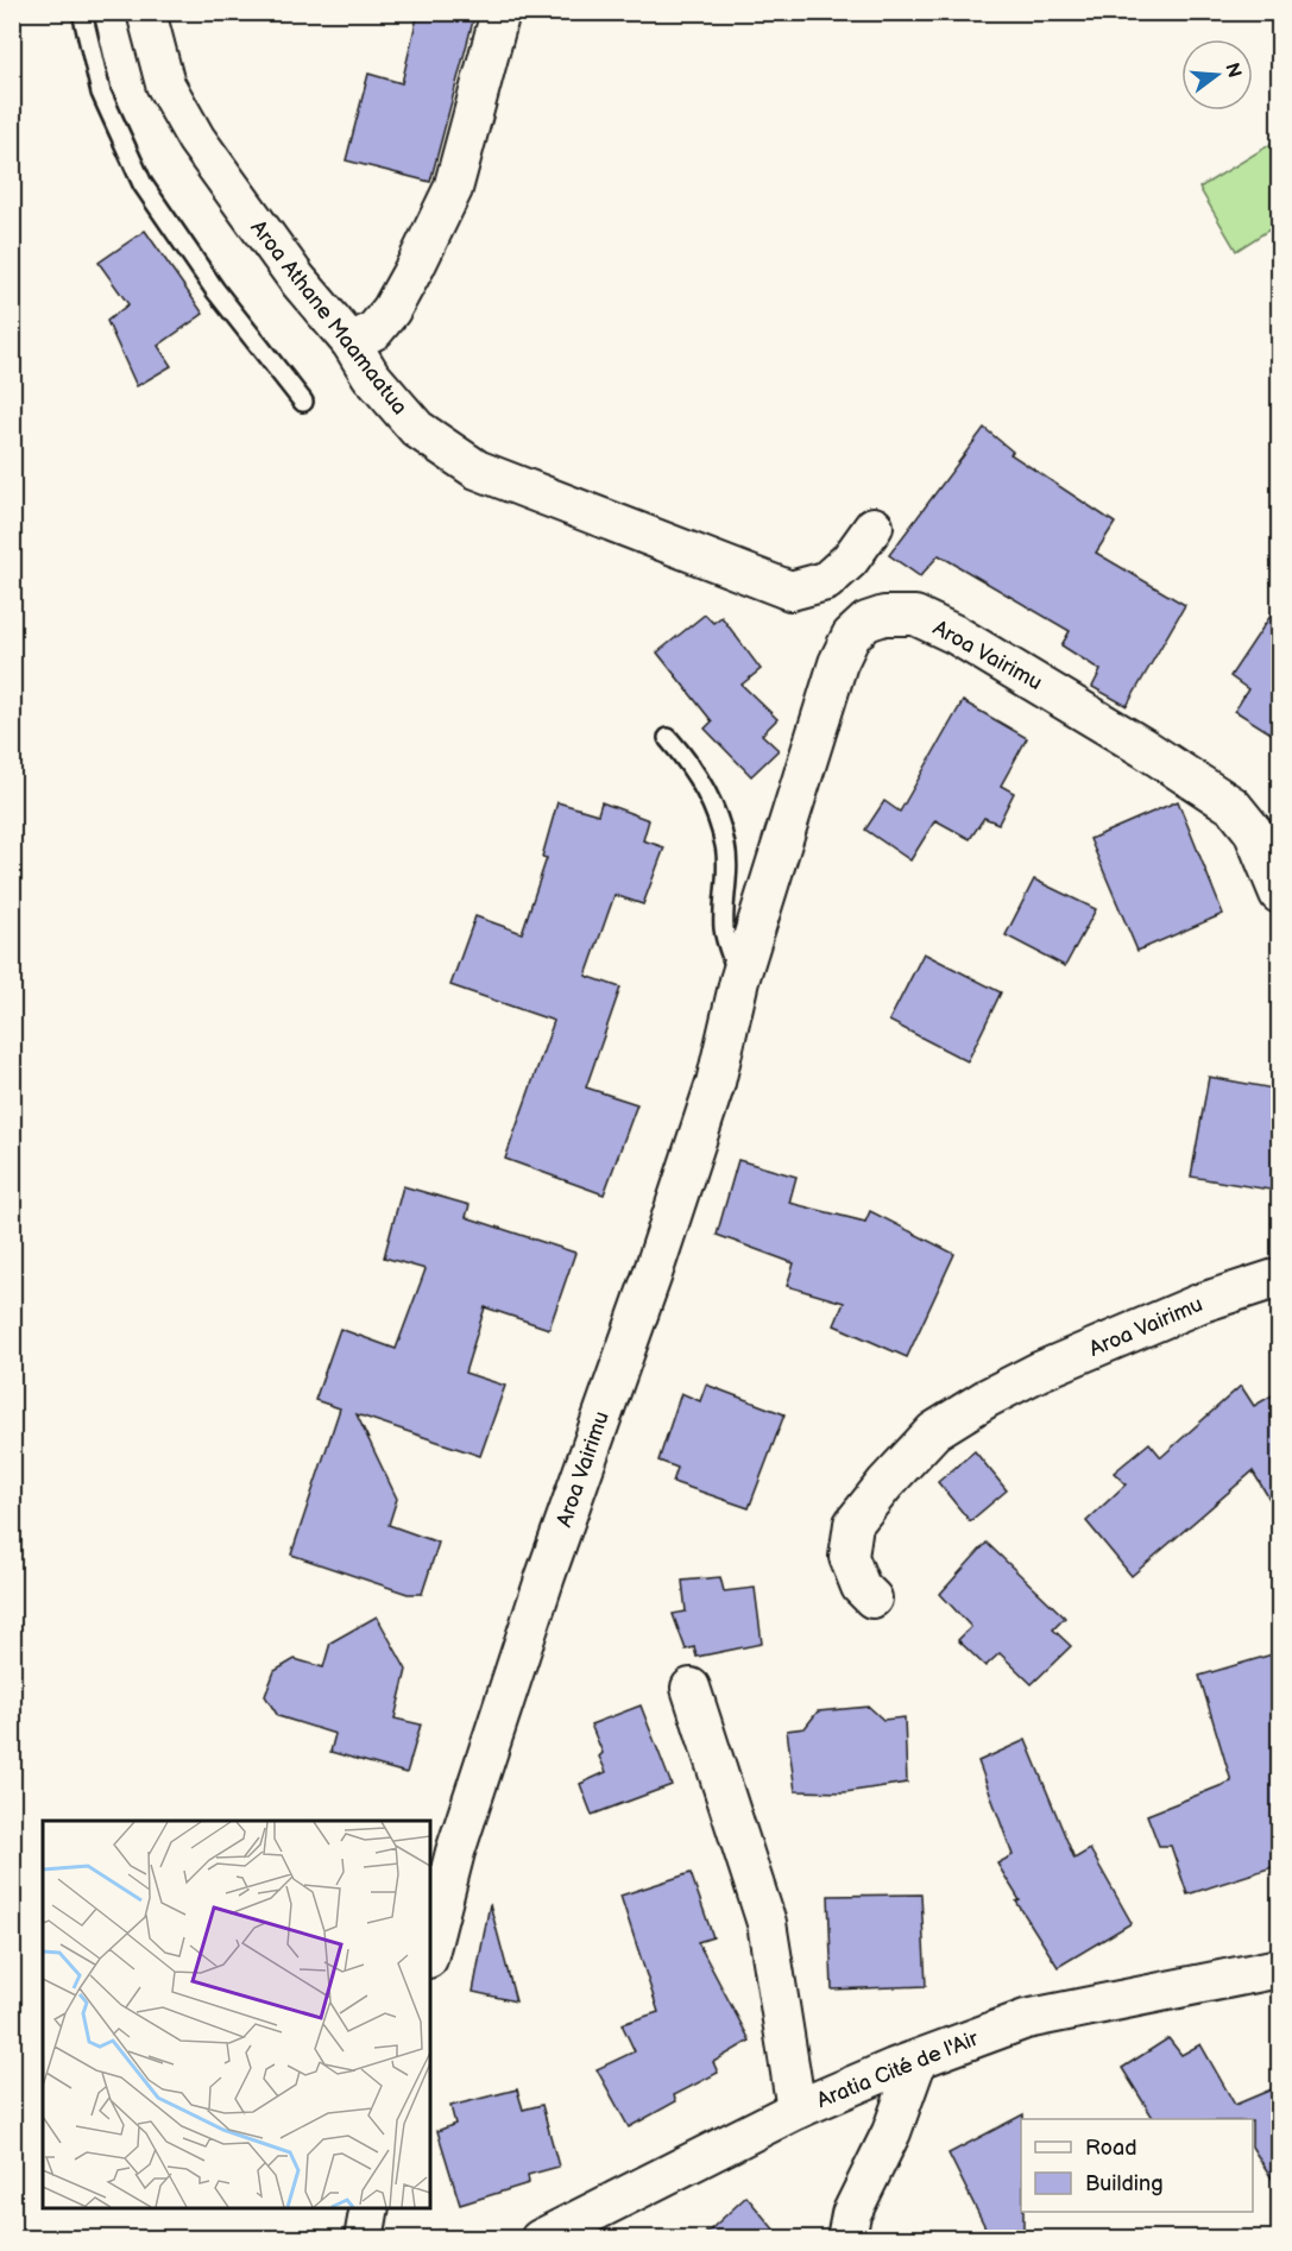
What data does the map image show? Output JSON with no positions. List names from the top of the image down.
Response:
{
  "streets": {
    "street": ["Aroa Athane Maamaatua", "Aroa Vairimu", "Aratia Cité de l'Air"]
  },
  "legend": ["Road", "Building"],
  "north": "right"
}
